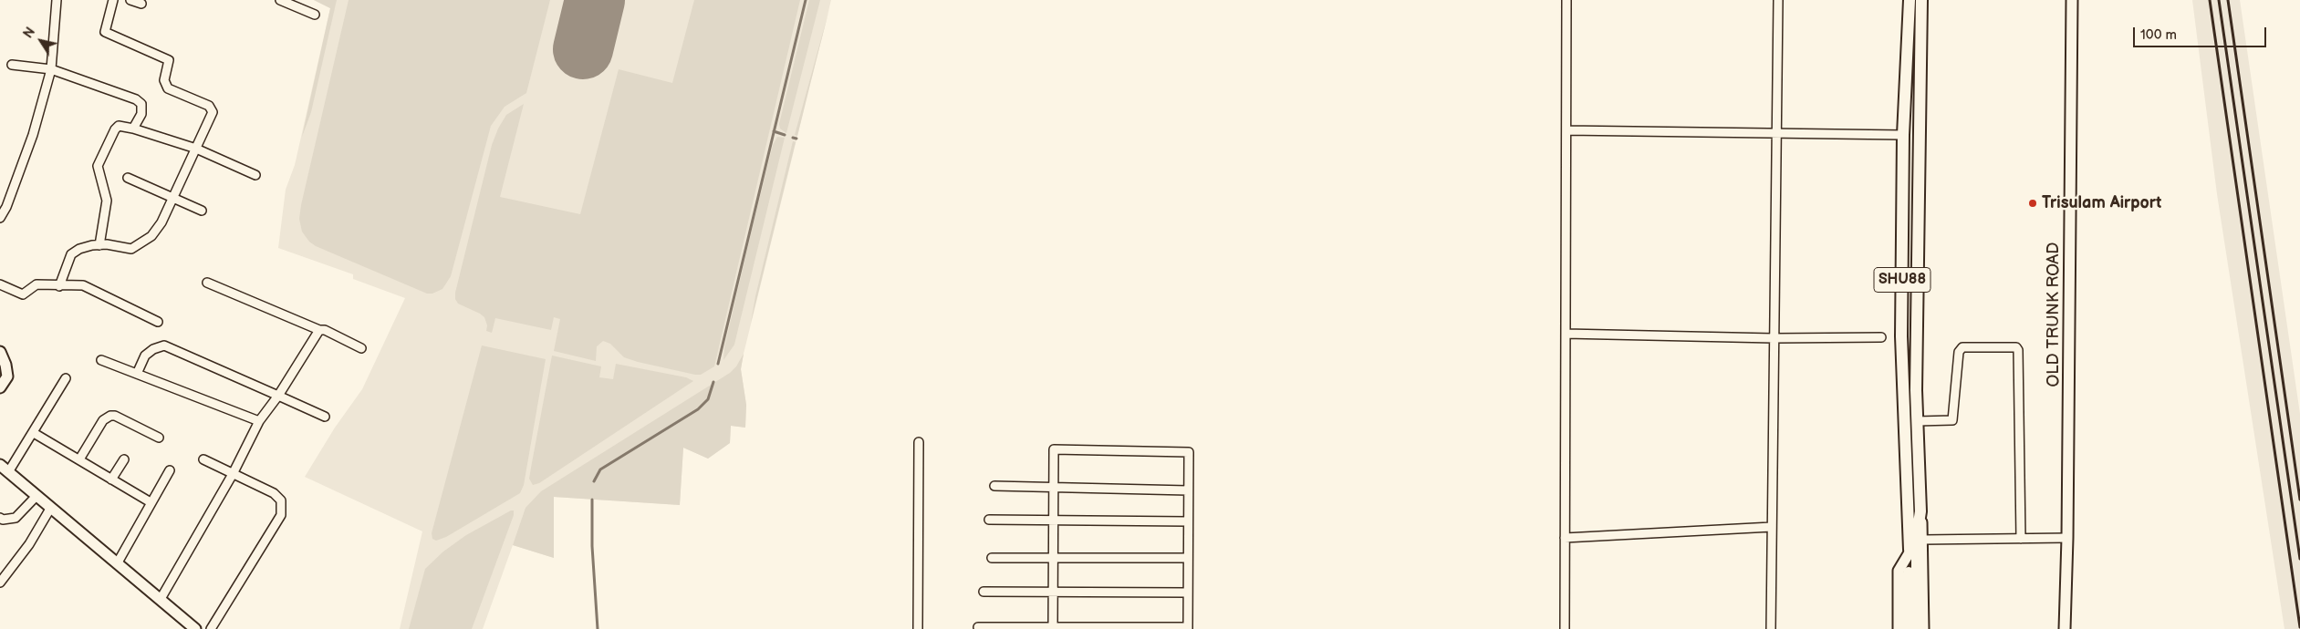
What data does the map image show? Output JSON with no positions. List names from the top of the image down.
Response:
{
  "streets": {
    "main road": ["SHU88"],
    "street": ["OLD TRUNK ROAD"]
  },
  "places": ["Trisulam Airport"],
  "scale_bar": "100 m",
  "north": "top left"
}
